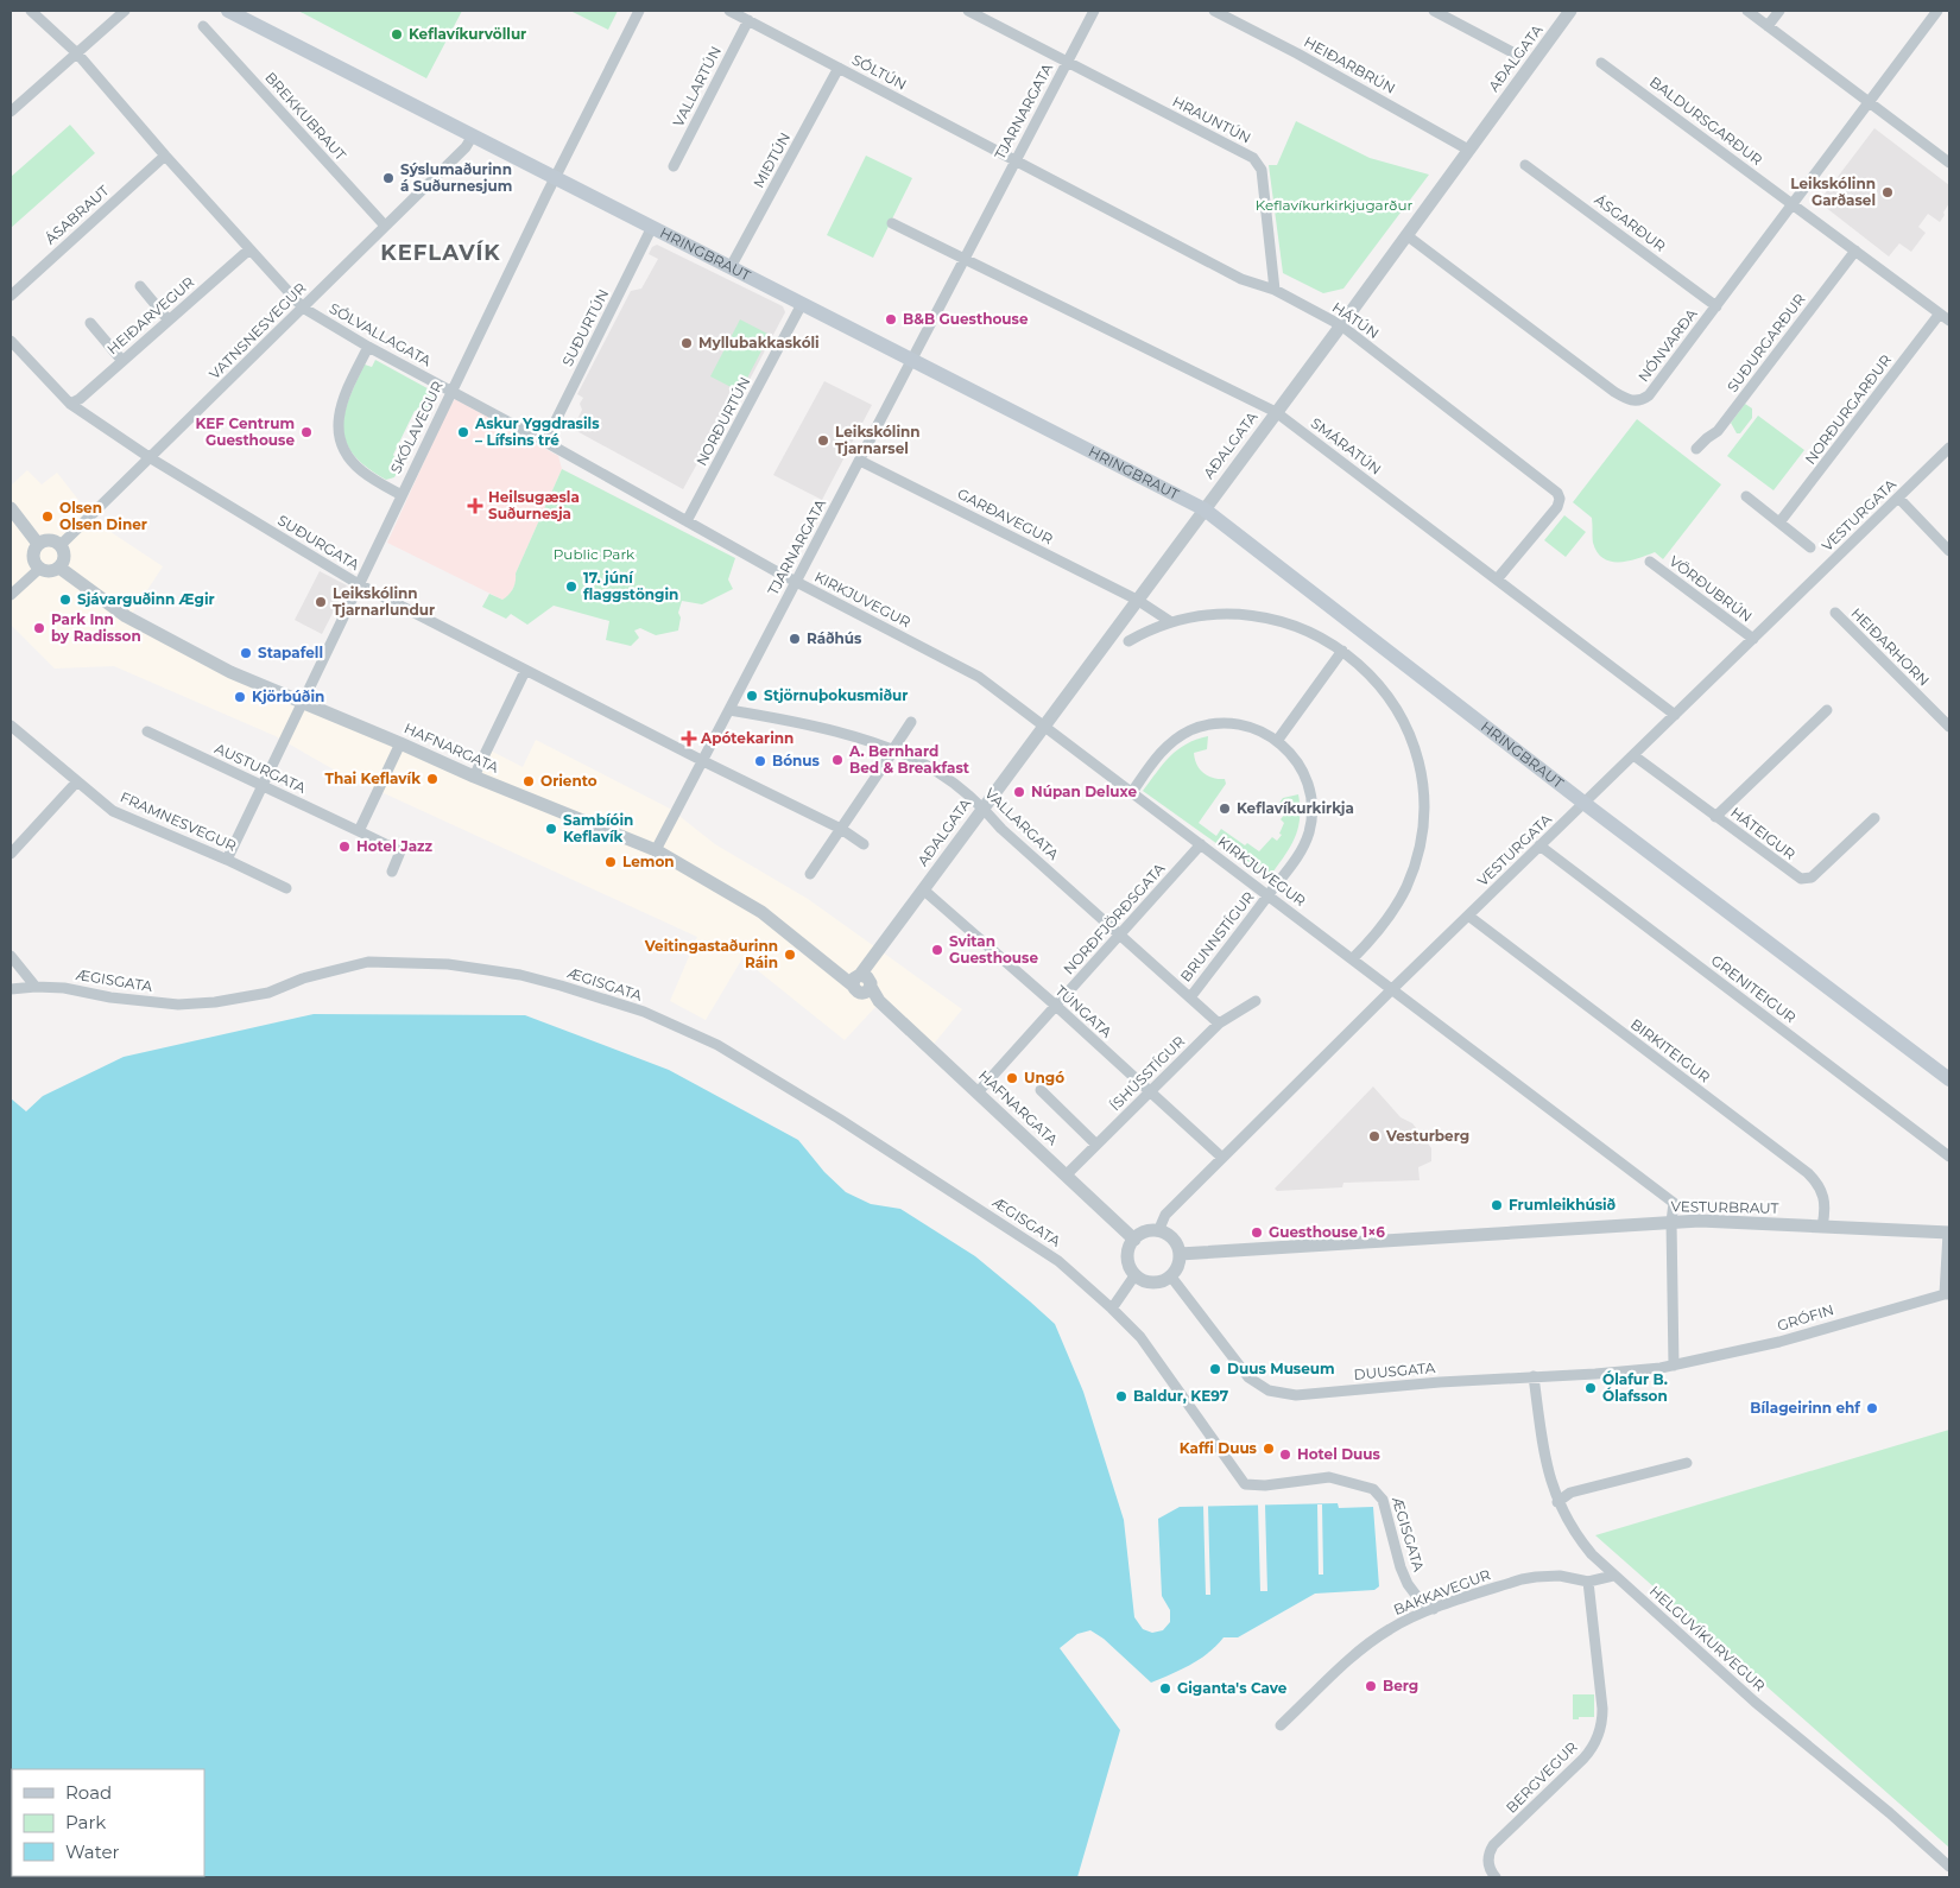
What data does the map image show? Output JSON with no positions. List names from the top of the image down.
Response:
{
  "streets": {
    "main road": ["HRINGBRAUT"],
    "street": [
      "AÐALGATA",
      "HEIÐARBRÚN",
      "SÓLTÚN",
      "VALLARTÚN",
      "TJARNARGATA",
      "BREKKUBRAUT",
      "HRAUNTÚN",
      "BALDURSGARÐUR",
      "MIÐTÚN",
      "ÁSABRAUT",
      "ÁSGARÐUR",
      "HEIÐARVEGUR",
      "HÁTÚN",
      "SUÐURTÚN",
      "VATNSNESVEGUR",
      "SÓLVALLAGATA",
      "SUÐURGARÐUR",
      "NÓNVARÐA",
      "NORÐURGARÐUR",
      "NORÐURTÚN",
      "SKÓLAVEGUR",
      "SMÁRATÚN",
      "VESTURGATA",
      "GARÐAVEGUR",
      "SUÐURGATA",
      "VÖRÐUBRÚN",
      "KIRKJUVEGUR",
      "HEIÐARHORN",
      "HAFNARGATA",
      "AUSTURGATA",
      "FRAMNESVEGUR",
      "VALLARGATA",
      "HÁTEIGUR",
      "NORÐFJÖRÐSGATA",
      "BRUNNSTÍGUR",
      "ÆGISGATA",
      "GRENITEIGUR",
      "TÚNGATA",
      "BIRKITEIGUR",
      "ÍSHÚSSTÍGUR",
      "VESTURBRAUT",
      "GRÓFIN",
      "DUUSGATA",
      "BAKKAVEGUR",
      "HELGUVÍKURVEGUR",
      "BERGVEGUR"
    ]
  },
  "crossings": [
    ["AÐALGATA", "HEIÐARBRÚN"],
    ["AÐALGATA", "HRINGBRAUT"],
    ["AÐALGATA", "HÁTÚN"],
    ["AÐALGATA", "NÓNVARÐA"],
    ["AÐALGATA", "SMÁRATÚN"],
    ["AÐALGATA", "GARÐAVEGUR"],
    ["AÐALGATA", "KIRKJUVEGUR"],
    ["AÐALGATA", "HAFNARGATA"],
    ["AÐALGATA", "VALLARGATA"],
    ["AÐALGATA", "TÚNGATA"],
    ["SÓLTÚN", "VALLARTÚN"],
    ["SÓLTÚN", "TJARNARGATA"],
    ["SÓLTÚN", "MIÐTÚN"],
    ["SÓLTÚN", "HÁTÚN"],
    ["TJARNARGATA", "HRAUNTÚN"],
    ["TJARNARGATA", "HRINGBRAUT"],
    ["TJARNARGATA", "HÁTÚN"],
    ["TJARNARGATA", "SÓLVALLAGATA"],
    ["TJARNARGATA", "SMÁRATÚN"],
    ["TJARNARGATA", "GARÐAVEGUR"],
    ["TJARNARGATA", "SUÐURGATA"],
    ["TJARNARGATA", "KIRKJUVEGUR"],
    ["TJARNARGATA", "HAFNARGATA"],
    ["TJARNARGATA", "VALLARGATA"],
    ["BREKKUBRAUT", "VATNSNESVEGUR"],
    ["HRAUNTÚN", "HÁTÚN"],
    ["BALDURSGARÐUR", "SUÐURGARÐUR"],
    ["BALDURSGARÐUR", "NÓNVARÐA"],
    ["BALDURSGARÐUR", "NORÐURGARÐUR"],
    ["MIÐTÚN", "HRINGBRAUT"],
    ["ÁSABRAUT", "SÓLVALLAGATA"],
    ["ÁSGARÐUR", "NÓNVARÐA"],
    ["HRINGBRAUT", "SUÐURTÚN"],
    ["HRINGBRAUT", "VATNSNESVEGUR"],
    ["HRINGBRAUT", "NORÐURTÚN"],
    ["HRINGBRAUT", "SKÓLAVEGUR"],
    ["HRINGBRAUT", "VESTURGATA"],
    ["HEIÐARVEGUR", "SÓLVALLAGATA"],
    ["HEIÐARVEGUR", "SUÐURGATA"],
    ["HÁTÚN", "SMÁRATÚN"],
    ["SUÐURTÚN", "SÓLVALLAGATA"],
    ["VATNSNESVEGUR", "SÓLVALLAGATA"],
    ["VATNSNESVEGUR", "SUÐURGATA"],
    ["VATNSNESVEGUR", "HAFNARGATA"],
    ["SÓLVALLAGATA", "NORÐURTÚN"],
    ["SÓLVALLAGATA", "SKÓLAVEGUR"],
    ["SÓLVALLAGATA", "KIRKJUVEGUR"],
    ["SKÓLAVEGUR", "SUÐURGATA"],
    ["SKÓLAVEGUR", "HAFNARGATA"],
    ["SKÓLAVEGUR", "AUSTURGATA"],
    ["SKÓLAVEGUR", "FRAMNESVEGUR"],
    ["SMÁRATÚN", "VESTURGATA"],
    ["VESTURGATA", "VÖRÐUBRÚN"],
    ["VESTURGATA", "KIRKJUVEGUR"],
    ["VESTURGATA", "HAFNARGATA"],
    ["VESTURGATA", "HÁTEIGUR"],
    ["VESTURGATA", "GRENITEIGUR"],
    ["VESTURGATA", "TÚNGATA"],
    ["VESTURGATA", "BIRKITEIGUR"],
    ["VESTURGATA", "VESTURBRAUT"],
    ["VESTURGATA", "DUUSGATA"],
    ["KIRKJUVEGUR", "NORÐFJÖRÐSGATA"],
    ["KIRKJUVEGUR", "BRUNNSTÍGUR"],
    ["KIRKJUVEGUR", "VESTURBRAUT"],
    ["HAFNARGATA", "NORÐFJÖRÐSGATA"],
    ["HAFNARGATA", "ÍSHÚSSTÍGUR"],
    ["HAFNARGATA", "VESTURBRAUT"],
    ["HAFNARGATA", "DUUSGATA"],
    ["VALLARGATA", "NORÐFJÖRÐSGATA"],
    ["VALLARGATA", "BRUNNSTÍGUR"],
    ["VALLARGATA", "ÍSHÚSSTÍGUR"],
    ["NORÐFJÖRÐSGATA", "TÚNGATA"],
    ["ÆGISGATA", "BAKKAVEGUR"],
    ["TÚNGATA", "ÍSHÚSSTÍGUR"],
    ["BIRKITEIGUR", "VESTURBRAUT"],
    ["VESTURBRAUT", "GRÓFIN"],
    ["VESTURBRAUT", "DUUSGATA"],
    ["GRÓFIN", "DUUSGATA"],
    ["GRÓFIN", "HELGUVÍKURVEGUR"],
    ["DUUSGATA", "HELGUVÍKURVEGUR"],
    ["BAKKAVEGUR", "HELGUVÍKURVEGUR"],
    ["BAKKAVEGUR", "BERGVEGUR"]
  ],
  "districts": ["KEFLAVÍK"],
  "parks": ["Keflavíkurkirkjugarður", "Public Park"],
  "places": {
    "other": [
      "Keflavíkurvöllur",
      "Sýslumaðurinn á Suðurnesjum",
      "Leikskólinn Garðasel",
      "B&B Guesthouse",
      "Myllubakkaskóli",
      "KEF Centrum Guesthouse",
      "Askur Yggdrasils – Lífsins tré",
      "Leikskólinn Tjarnarsel",
      "Olsen Olsen Diner",
      "17. júní flaggstöngin",
      "Sjávarguðinn Ægir",
      "Leikskólinn Tjarnarlundur",
      "Park Inn by Radisson",
      "Ráðhús",
      "Stapafell",
      "Stjörnuþokusmiður",
      "Kjörbúðin",
      "A. Bernhard Bed & Breakfast",
      "Bónus",
      "Thai Keflavík",
      "Oriento",
      "Núpan Deluxe",
      "Keflavíkurkirkja",
      "Sambíóin Keflavík",
      "Hotel Jazz",
      "Lemon",
      "Svitan Guesthouse",
      "Veitingastaðurinn Ráin",
      "Ungó",
      "Vesturberg",
      "Frumleikhúsið",
      "Guesthouse 1×6",
      "Duus Museum",
      "Ólafur B. Ólafsson",
      "Baldur, KE97",
      "Bílageirinn ehf",
      "Kaffi Duus",
      "Hotel Duus",
      "Berg",
      "Giganta's Cave"
    ],
    "health": ["Heilsugæsla Suðurnesja", "Apótekarinn"]
  },
  "legend": ["Road", "Park", "Water"]
}
